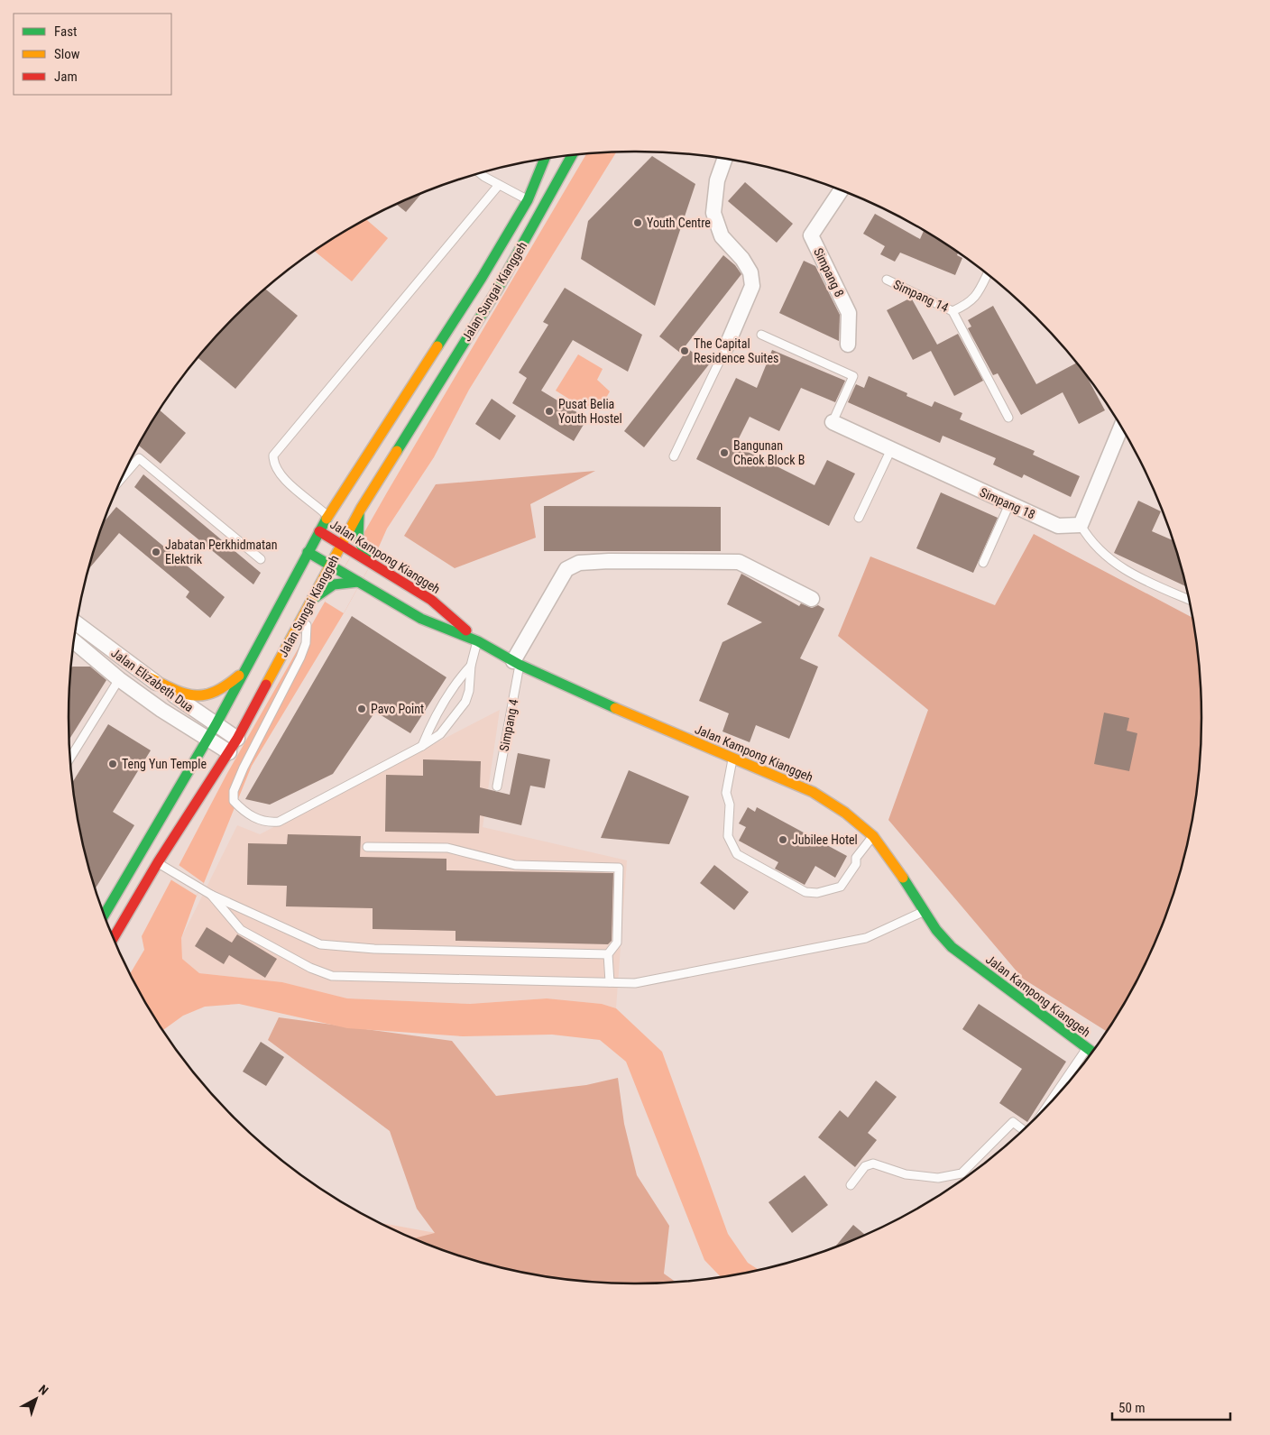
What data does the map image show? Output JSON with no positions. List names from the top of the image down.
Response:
{
  "streets": {
    "main road": ["Jalan Sungai Kianggeh", "Jalan Kampong Kianggeh"],
    "street": ["Simpang 8", "Simpang 18", "Jalan Elizabeth Dua"],
    "lane": ["Simpang 14", "Simpang 4"]
  },
  "crossings": [
    ["Jalan Sungai Kianggeh", "Jalan Kampong Kianggeh"],
    ["Jalan Sungai Kianggeh", "Jalan Elizabeth Dua"],
    ["Jalan Kampong Kianggeh", "Simpang 4"]
  ],
  "places": [
    "Youth Centre",
    "The Capital Residence Suites",
    "Pusat Belia Youth Hostel",
    "Bangunan Cheok Block B",
    "Jabatan Perkhidmatan Elektrik",
    "Pavo Point",
    "Teng Yun Temple",
    "Jubilee Hotel"
  ],
  "legend": ["Fast", "Slow", "Jam"],
  "scale_bar": "50 m",
  "north": "top right"
}
